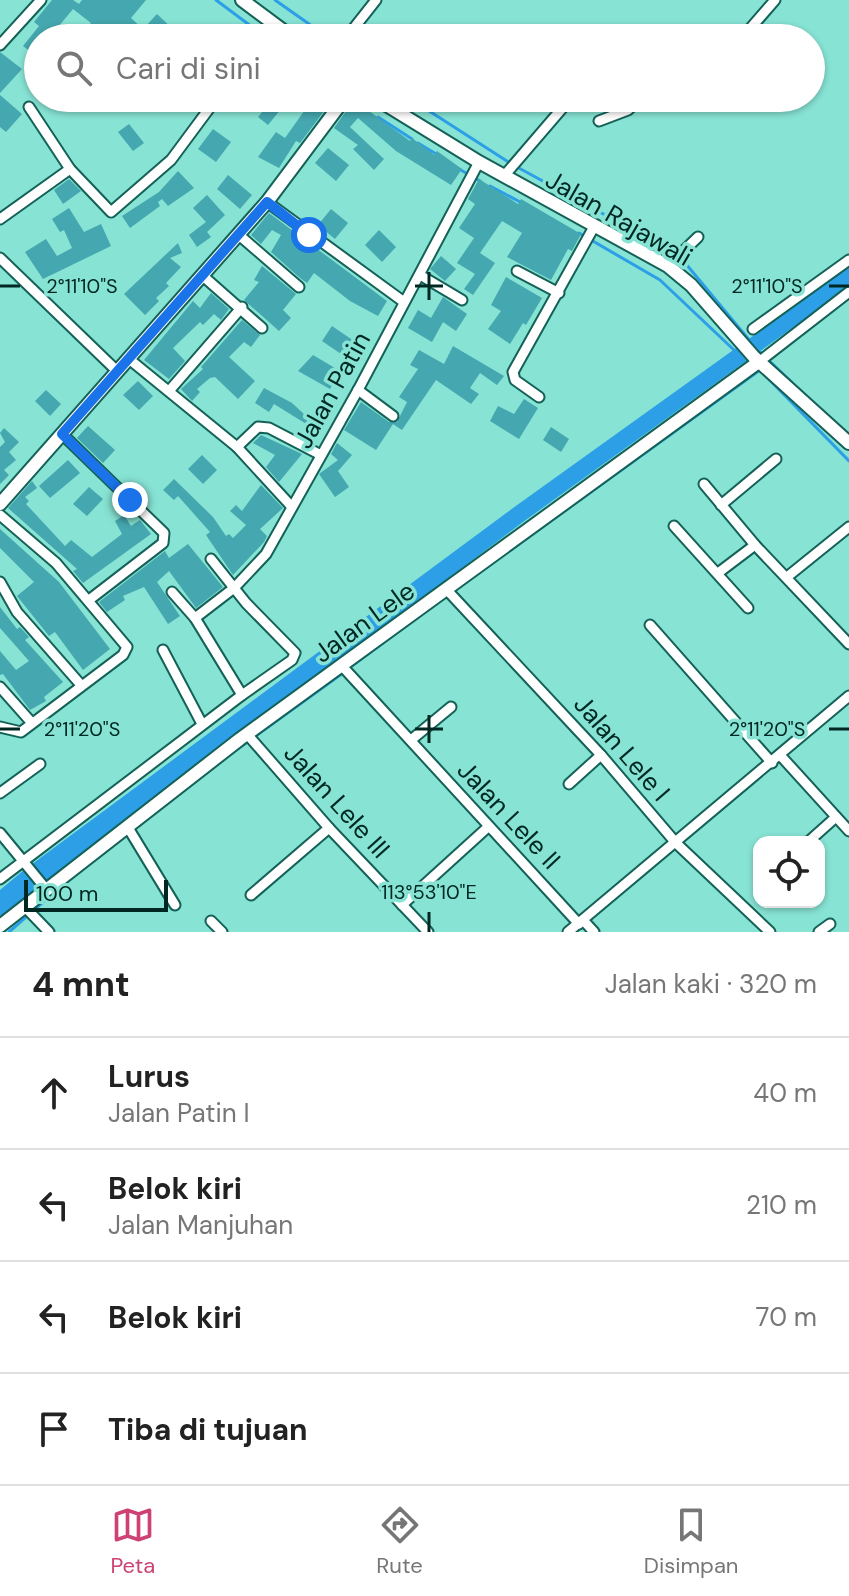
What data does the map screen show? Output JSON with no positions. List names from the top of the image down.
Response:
{
  "streets": {
    "main road": ["Jalan Rajawali", "Jalan Lele"],
    "street": [
      "Jalan Patin",
      "Jalan Lele I",
      "Jalan Lele III",
      "Jalan Lele II"
    ]
  },
  "crossings": [
    ["Jalan Rajawali", "Jalan Patin"],
    ["Jalan Rajawali", "Jalan Lele"],
    ["Jalan Lele", "Jalan Lele I"],
    ["Jalan Lele", "Jalan Lele III"],
    ["Jalan Lele", "Jalan Lele II"]
  ],
  "scale_bar": "100 m",
  "page": {
    "search": "Cari di sini",
    "scale": "100 m",
    "heading": ["4 mnt", "Jalan kaki · 320 m"],
    "list": [
      ["Lurus", "Jalan Patin I", "40 m"],
      ["Belok kiri", "Jalan Manjuhan", "210 m"],
      ["Belok kiri", "70 m"],
      "Tiba di tujuan"
    ],
    "nav": ["Peta", "Rute", "Disimpan"]
  },
  "coordinates": ["2°11'10\"S", "2°11'20\"S", "113°53'10\"E"]
}
